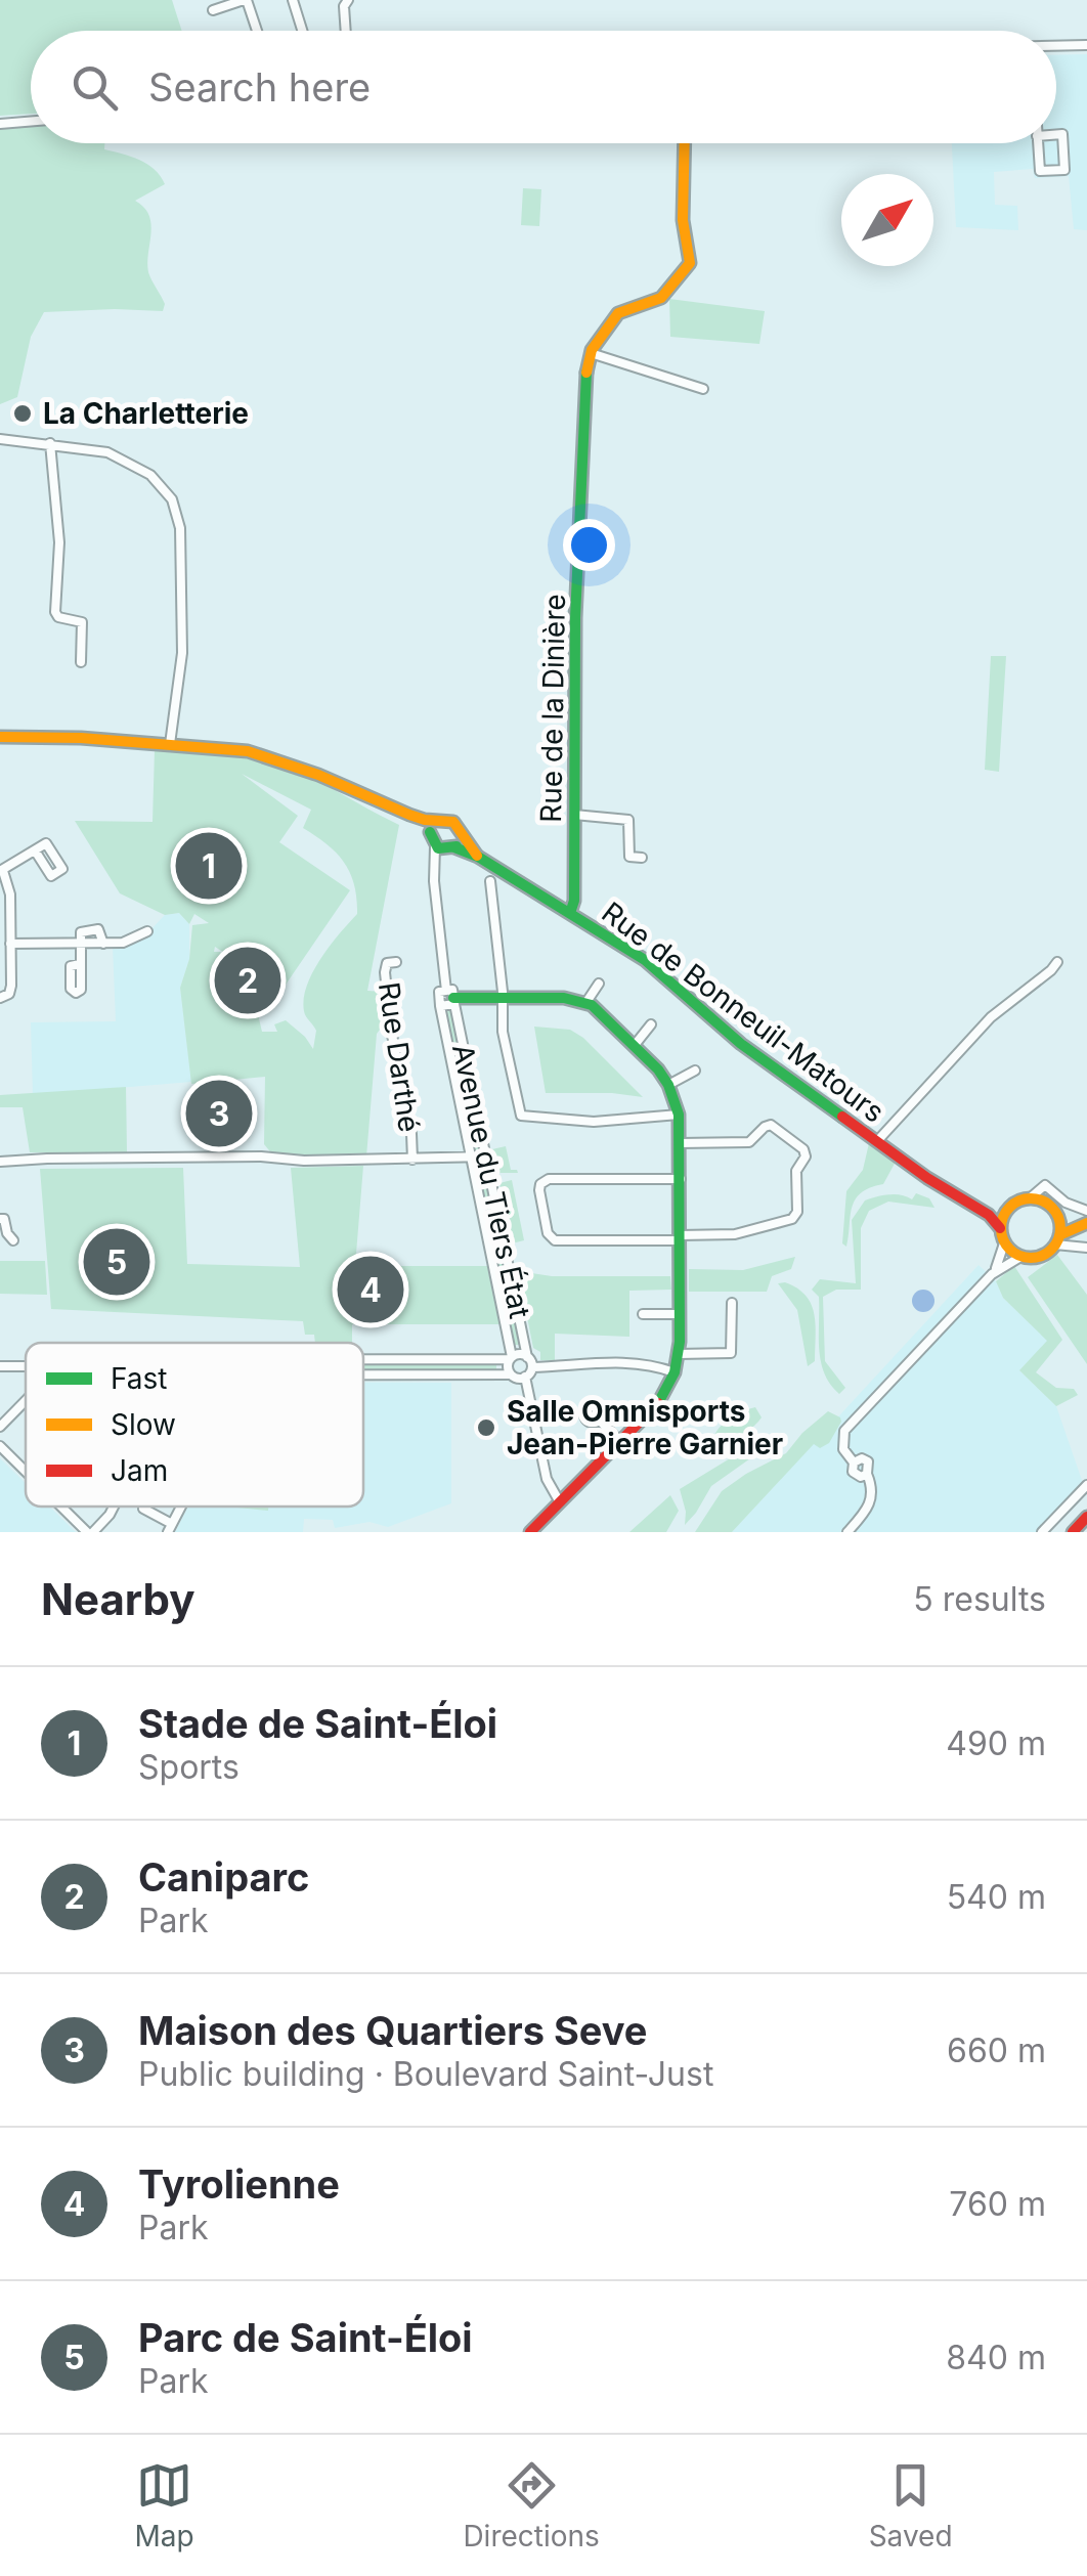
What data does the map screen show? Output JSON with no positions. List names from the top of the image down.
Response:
{
  "streets": {
    "main road": ["Rue de la Dinière", "Rue de Bonneuil-Matours"],
    "street": ["Rue Darthé", "Avenue du Tiers État"]
  },
  "crossings": [
    ["Rue de la Dinière", "Rue de Bonneuil-Matours"],
    ["Rue de Bonneuil-Matours", "Avenue du Tiers État"]
  ],
  "places": ["La Charletterie", "Salle Omnisports Jean-Pierre Garnier"],
  "legend": ["Fast", "Slow", "Jam"],
  "north": "top right",
  "page": {
    "search": "Search here",
    "pins": [
      "1",
      "2",
      "3",
      "5",
      "4"
    ],
    "heading": ["Nearby", "5 results"],
    "list": [
      {
        "mark": "1",
        "name": "Stade de Saint-Éloi",
        "note": "Sports",
        "value": "490 m"
      },
      {
        "mark": "2",
        "name": "Caniparc",
        "note": "Park",
        "value": "540 m"
      },
      {
        "mark": "3",
        "name": "Maison des Quartiers Seve",
        "note": "Public building · Boulevard Saint-Just",
        "value": "660 m"
      },
      {
        "mark": "4",
        "name": "Tyrolienne",
        "note": "Park",
        "value": "760 m"
      },
      {
        "mark": "5",
        "name": "Parc de Saint-Éloi",
        "note": "Park",
        "value": "840 m"
      }
    ],
    "nav": ["Map", "Directions", "Saved"]
  }
}
